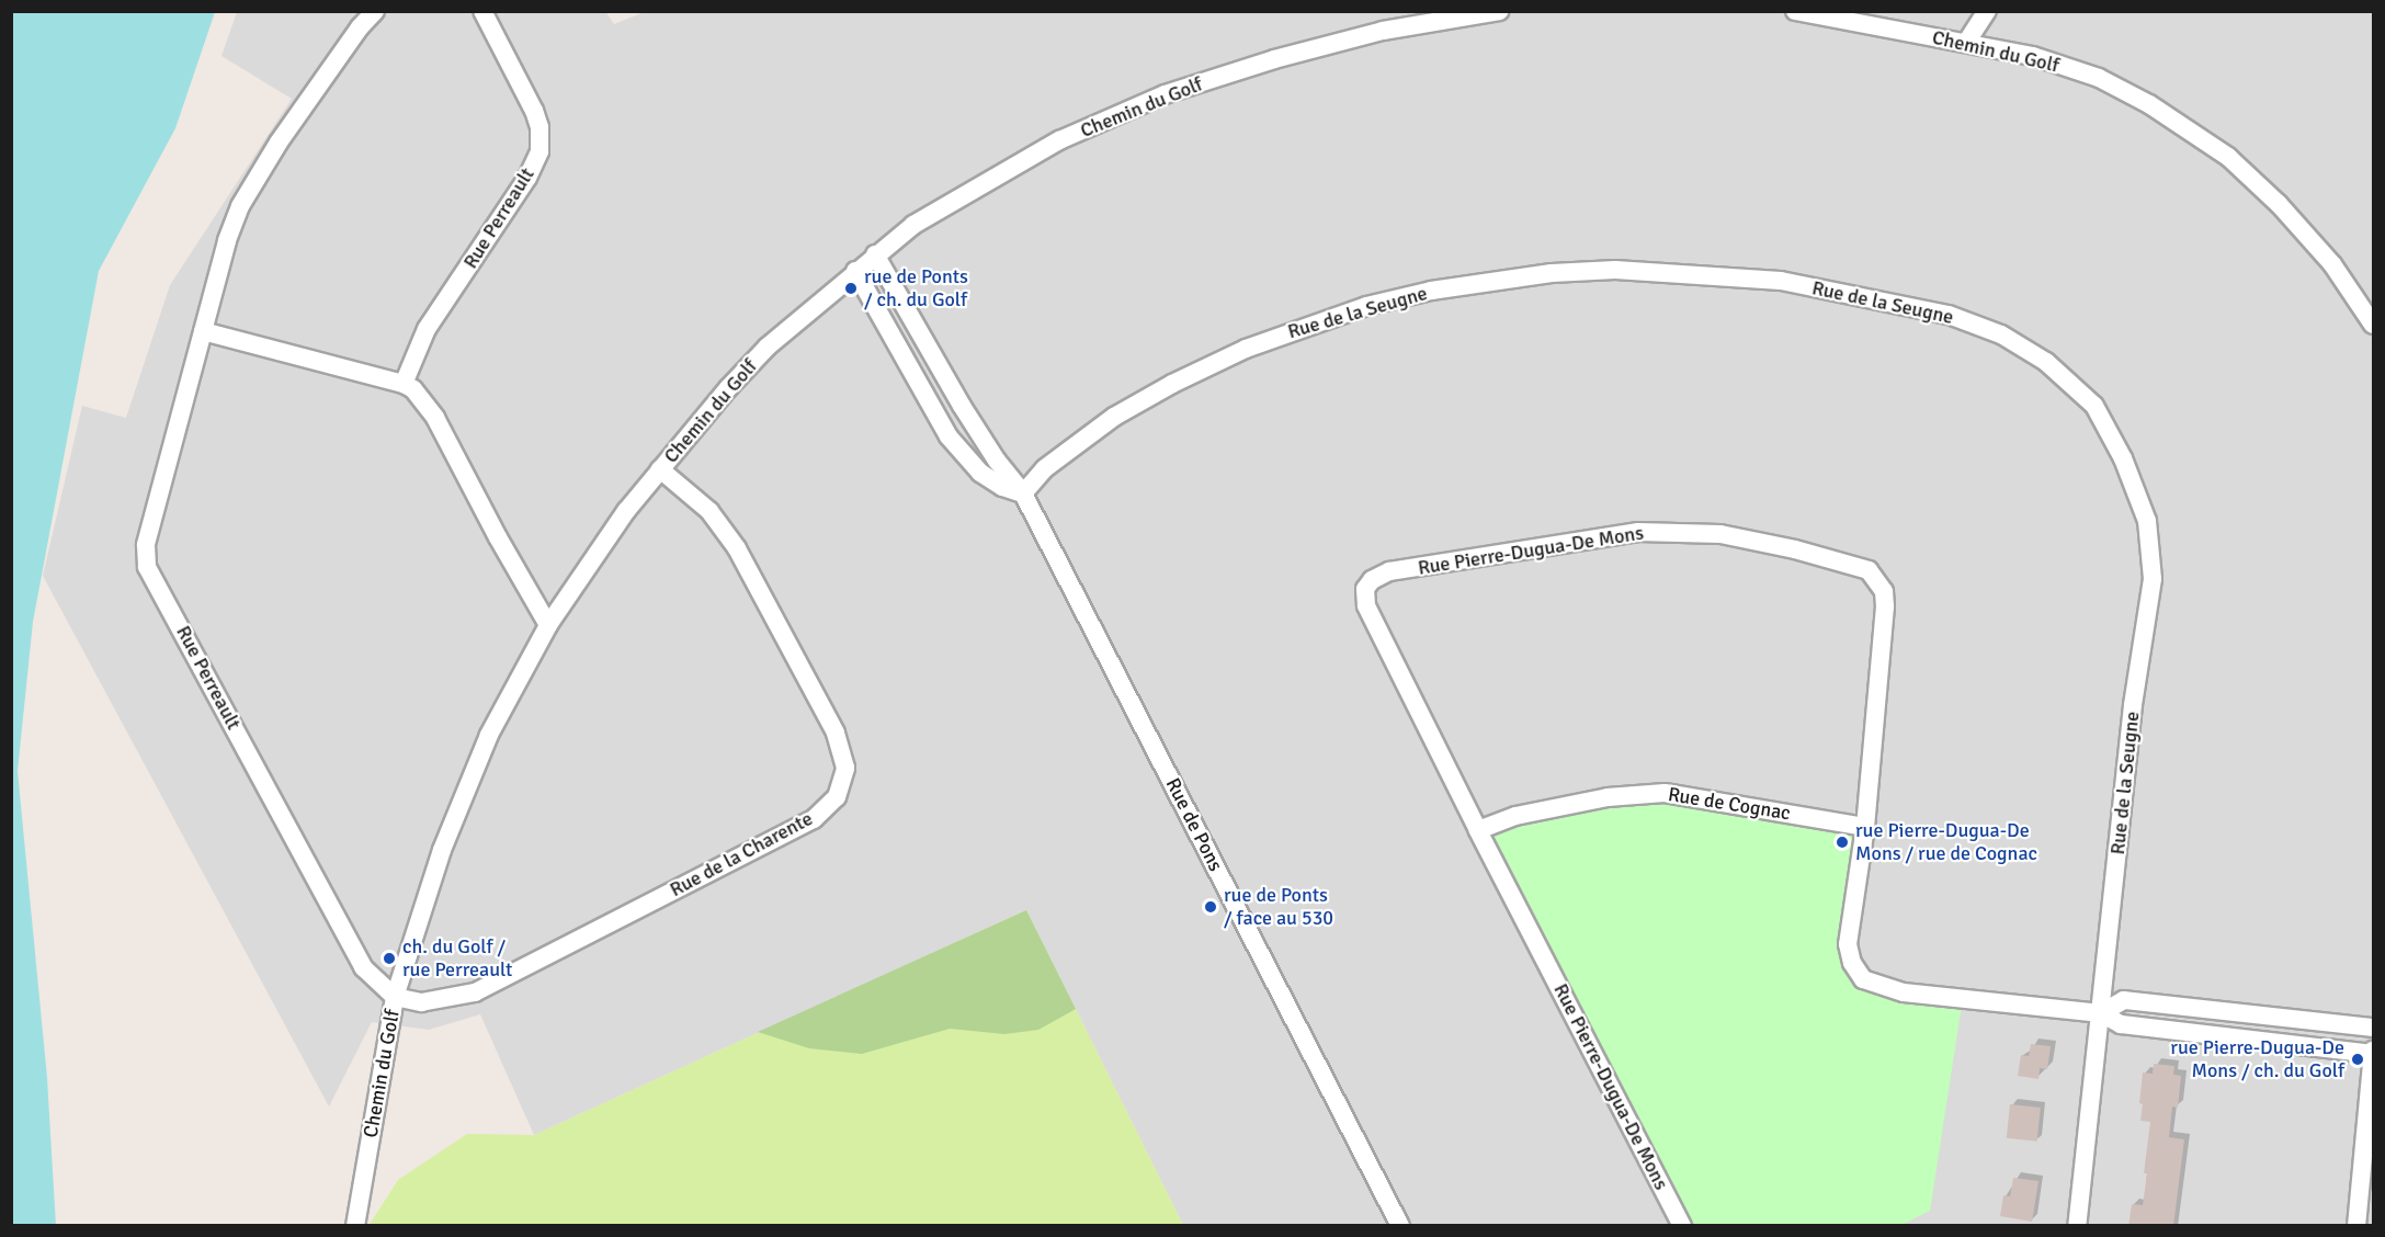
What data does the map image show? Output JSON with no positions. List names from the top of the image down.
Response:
{
  "streets": {
    "street": [
      "Chemin du Golf",
      "Rue Perreault",
      "Rue de la Seugne",
      "Rue Pierre-Dugua-De Mons",
      "Rue de Cognac",
      "Rue de Pons",
      "Rue de la Charente"
    ]
  },
  "crossings": [
    ["Chemin du Golf", "Rue Perreault"],
    ["Chemin du Golf", "Rue de Pons"],
    ["Chemin du Golf", "Rue de la Charente"],
    ["Rue Perreault", "Rue de la Charente"],
    ["Rue de la Seugne", "Rue Pierre-Dugua-De Mons"],
    ["Rue de la Seugne", "Rue de Pons"],
    ["Rue Pierre-Dugua-De Mons", "Rue de Cognac"]
  ],
  "places": [
    "rue de Ponts / ch. du Golf",
    "rue Pierre-Dugua-De Mons / rue de Cognac",
    "rue de Ponts / face au 530",
    "ch. du Golf / rue Perreault",
    "rue Pierre-Dugua-De Mons / ch. du Golf"
  ]
}
